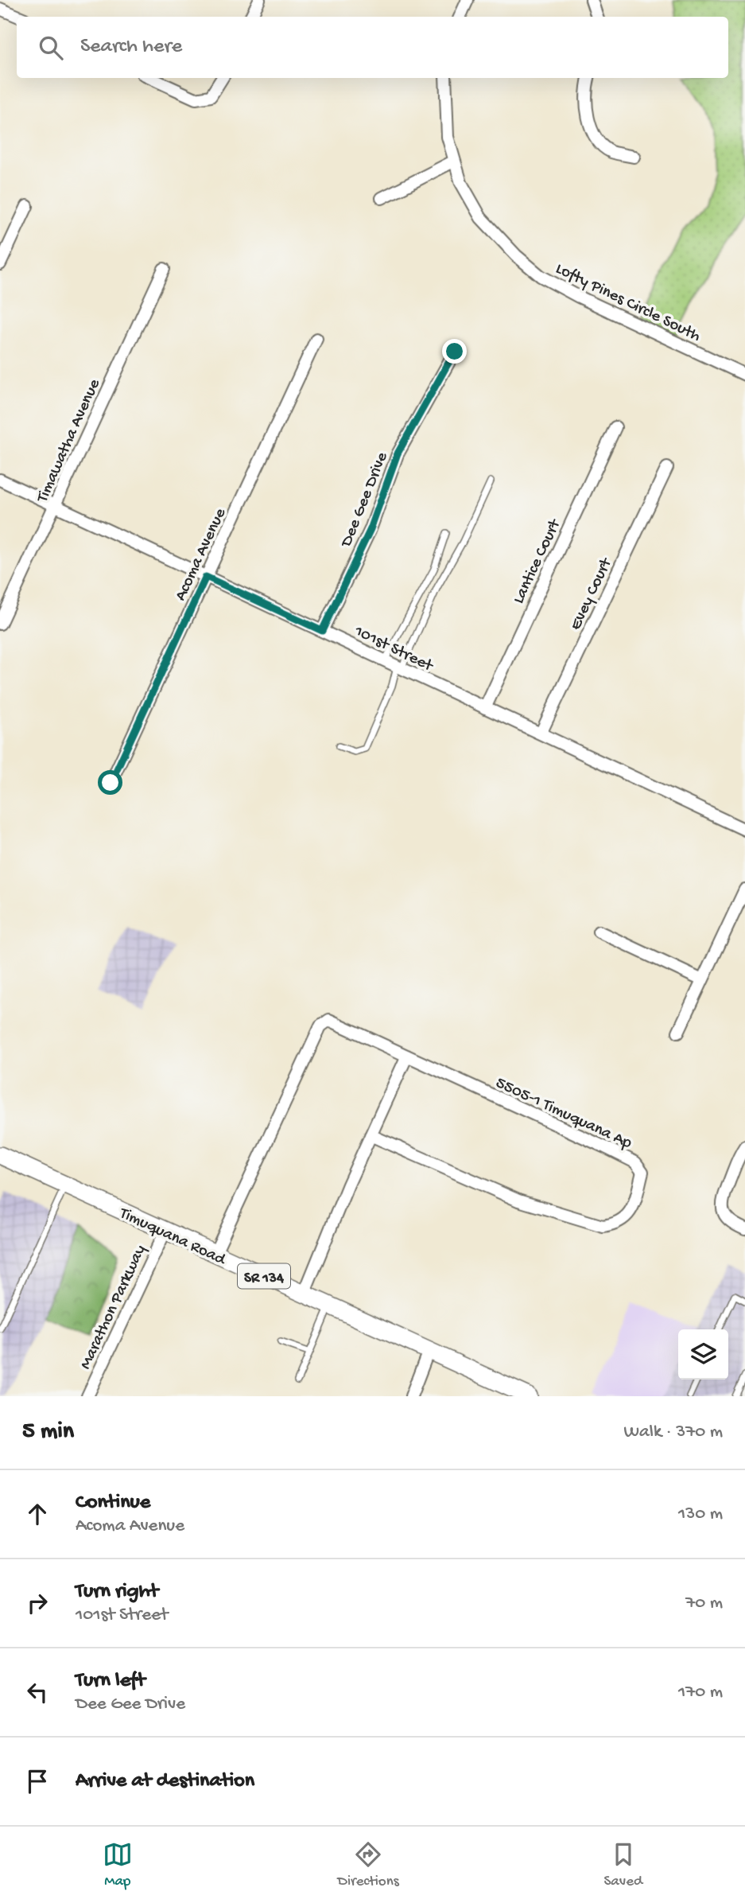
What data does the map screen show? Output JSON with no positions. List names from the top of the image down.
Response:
{
  "streets": {
    "main road": ["Timuquana Road", "SR 134"],
    "street": [
      "Lofty Pines Circle South",
      "Timawatha Avenue",
      "Dee Gee Drive",
      "Acoma Avenue",
      "Lantice Court",
      "Evey Court",
      "101st Street",
      "5505-1 Timuquana Ap",
      "Marathon Parkway"
    ]
  },
  "crossings": [
    ["Timawatha Avenue", "101st Street"],
    ["Dee Gee Drive", "101st Street"],
    ["Acoma Avenue", "101st Street"],
    ["Lantice Court", "101st Street"],
    ["Evey Court", "101st Street"],
    ["Timuquana Road", "Marathon Parkway"]
  ],
  "page": {
    "search": "Search here",
    "heading": ["5 min", "Walk · 370 m"],
    "list": [
      ["Continue", "Acoma Avenue", "130 m"],
      ["Turn right", "101st Street", "70 m"],
      ["Turn left", "Dee Gee Drive", "170 m"],
      "Arrive at destination"
    ],
    "nav": ["Map", "Directions", "Saved"]
  }
}
